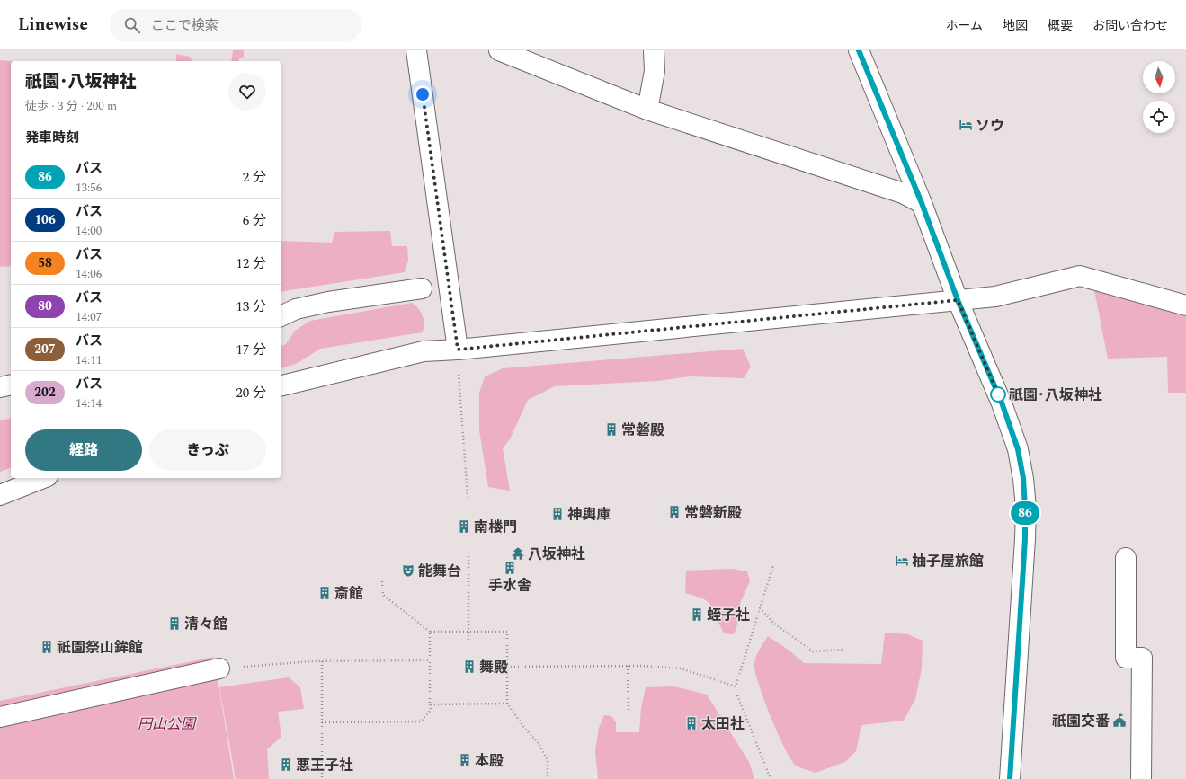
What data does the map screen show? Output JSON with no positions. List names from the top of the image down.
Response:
{
  "parks": ["円山公園"],
  "places": {
    "hotel": ["ソウ", "柚子屋旅館"],
    "other": ["祇園･八坂神社"],
    "building": [
      "常磐殿",
      "常磐新殿",
      "神輿庫",
      "南楼門",
      "手水舎",
      "斎館",
      "蛭子社",
      "清々館",
      "祇園祭山鉾館",
      "舞殿",
      "太田社",
      "本殿",
      "悪王子社"
    ],
    "temple": ["八坂神社"],
    "theatre": ["能舞台"],
    "public building": ["祇園交番"]
  },
  "lines": ["bus line 86"],
  "north": "bottom",
  "page": {
    "header": "Linewise",
    "search": "ここで検索",
    "nav": [
      "ホーム",
      "地図",
      "概要",
      "お問い合わせ"
    ],
    "on_map": "86",
    "heading": [
      ["祇園･八坂神社", "徒歩 · 3 分 · 200 m"],
      "発車時刻"
    ],
    "list": [
      {
        "mark": "86",
        "name": "バス",
        "note": "13:56",
        "value": "2 分"
      },
      {
        "mark": "106",
        "name": "バス",
        "note": "14:00",
        "value": "6 分"
      },
      {
        "mark": "58",
        "name": "バス",
        "note": "14:06",
        "value": "12 分"
      },
      {
        "mark": "80",
        "name": "バス",
        "note": "14:07",
        "value": "13 分"
      },
      {
        "mark": "207",
        "name": "バス",
        "note": "14:11",
        "value": "17 分"
      },
      {
        "mark": "202",
        "name": "バス",
        "note": "14:14",
        "value": "20 分"
      }
    ],
    "buttons": ["経路", "きっぷ"]
  }
}
